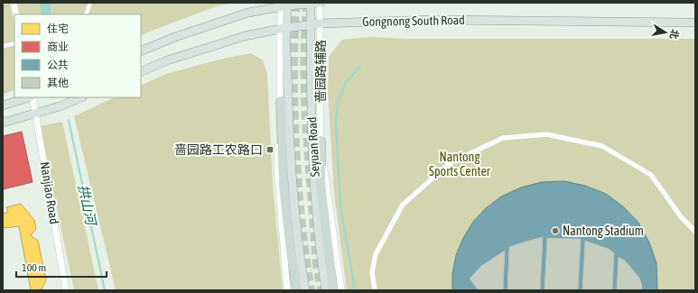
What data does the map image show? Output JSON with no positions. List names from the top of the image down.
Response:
{
  "streets": {
    "main road": ["Gongnong South Road", "Seyuan Road"],
    "street": ["啬园路辅路", "Nanjiao Road"]
  },
  "crossings": [
    ["Gongnong South Road", "啬园路辅路"],
    ["Gongnong South Road", "Seyuan Road"],
    ["啬园路辅路", "Seyuan Road"]
  ],
  "water": ["拱山河"],
  "parks": ["Nantong Sports Center"],
  "places": {
    "transit": ["啬园路工农路口"],
    "other": ["Nantong Stadium"]
  },
  "legend": [
    "住宅",
    "商业",
    "公共",
    "其他"
  ],
  "scale_bar": "100 m",
  "north": "right"
}
